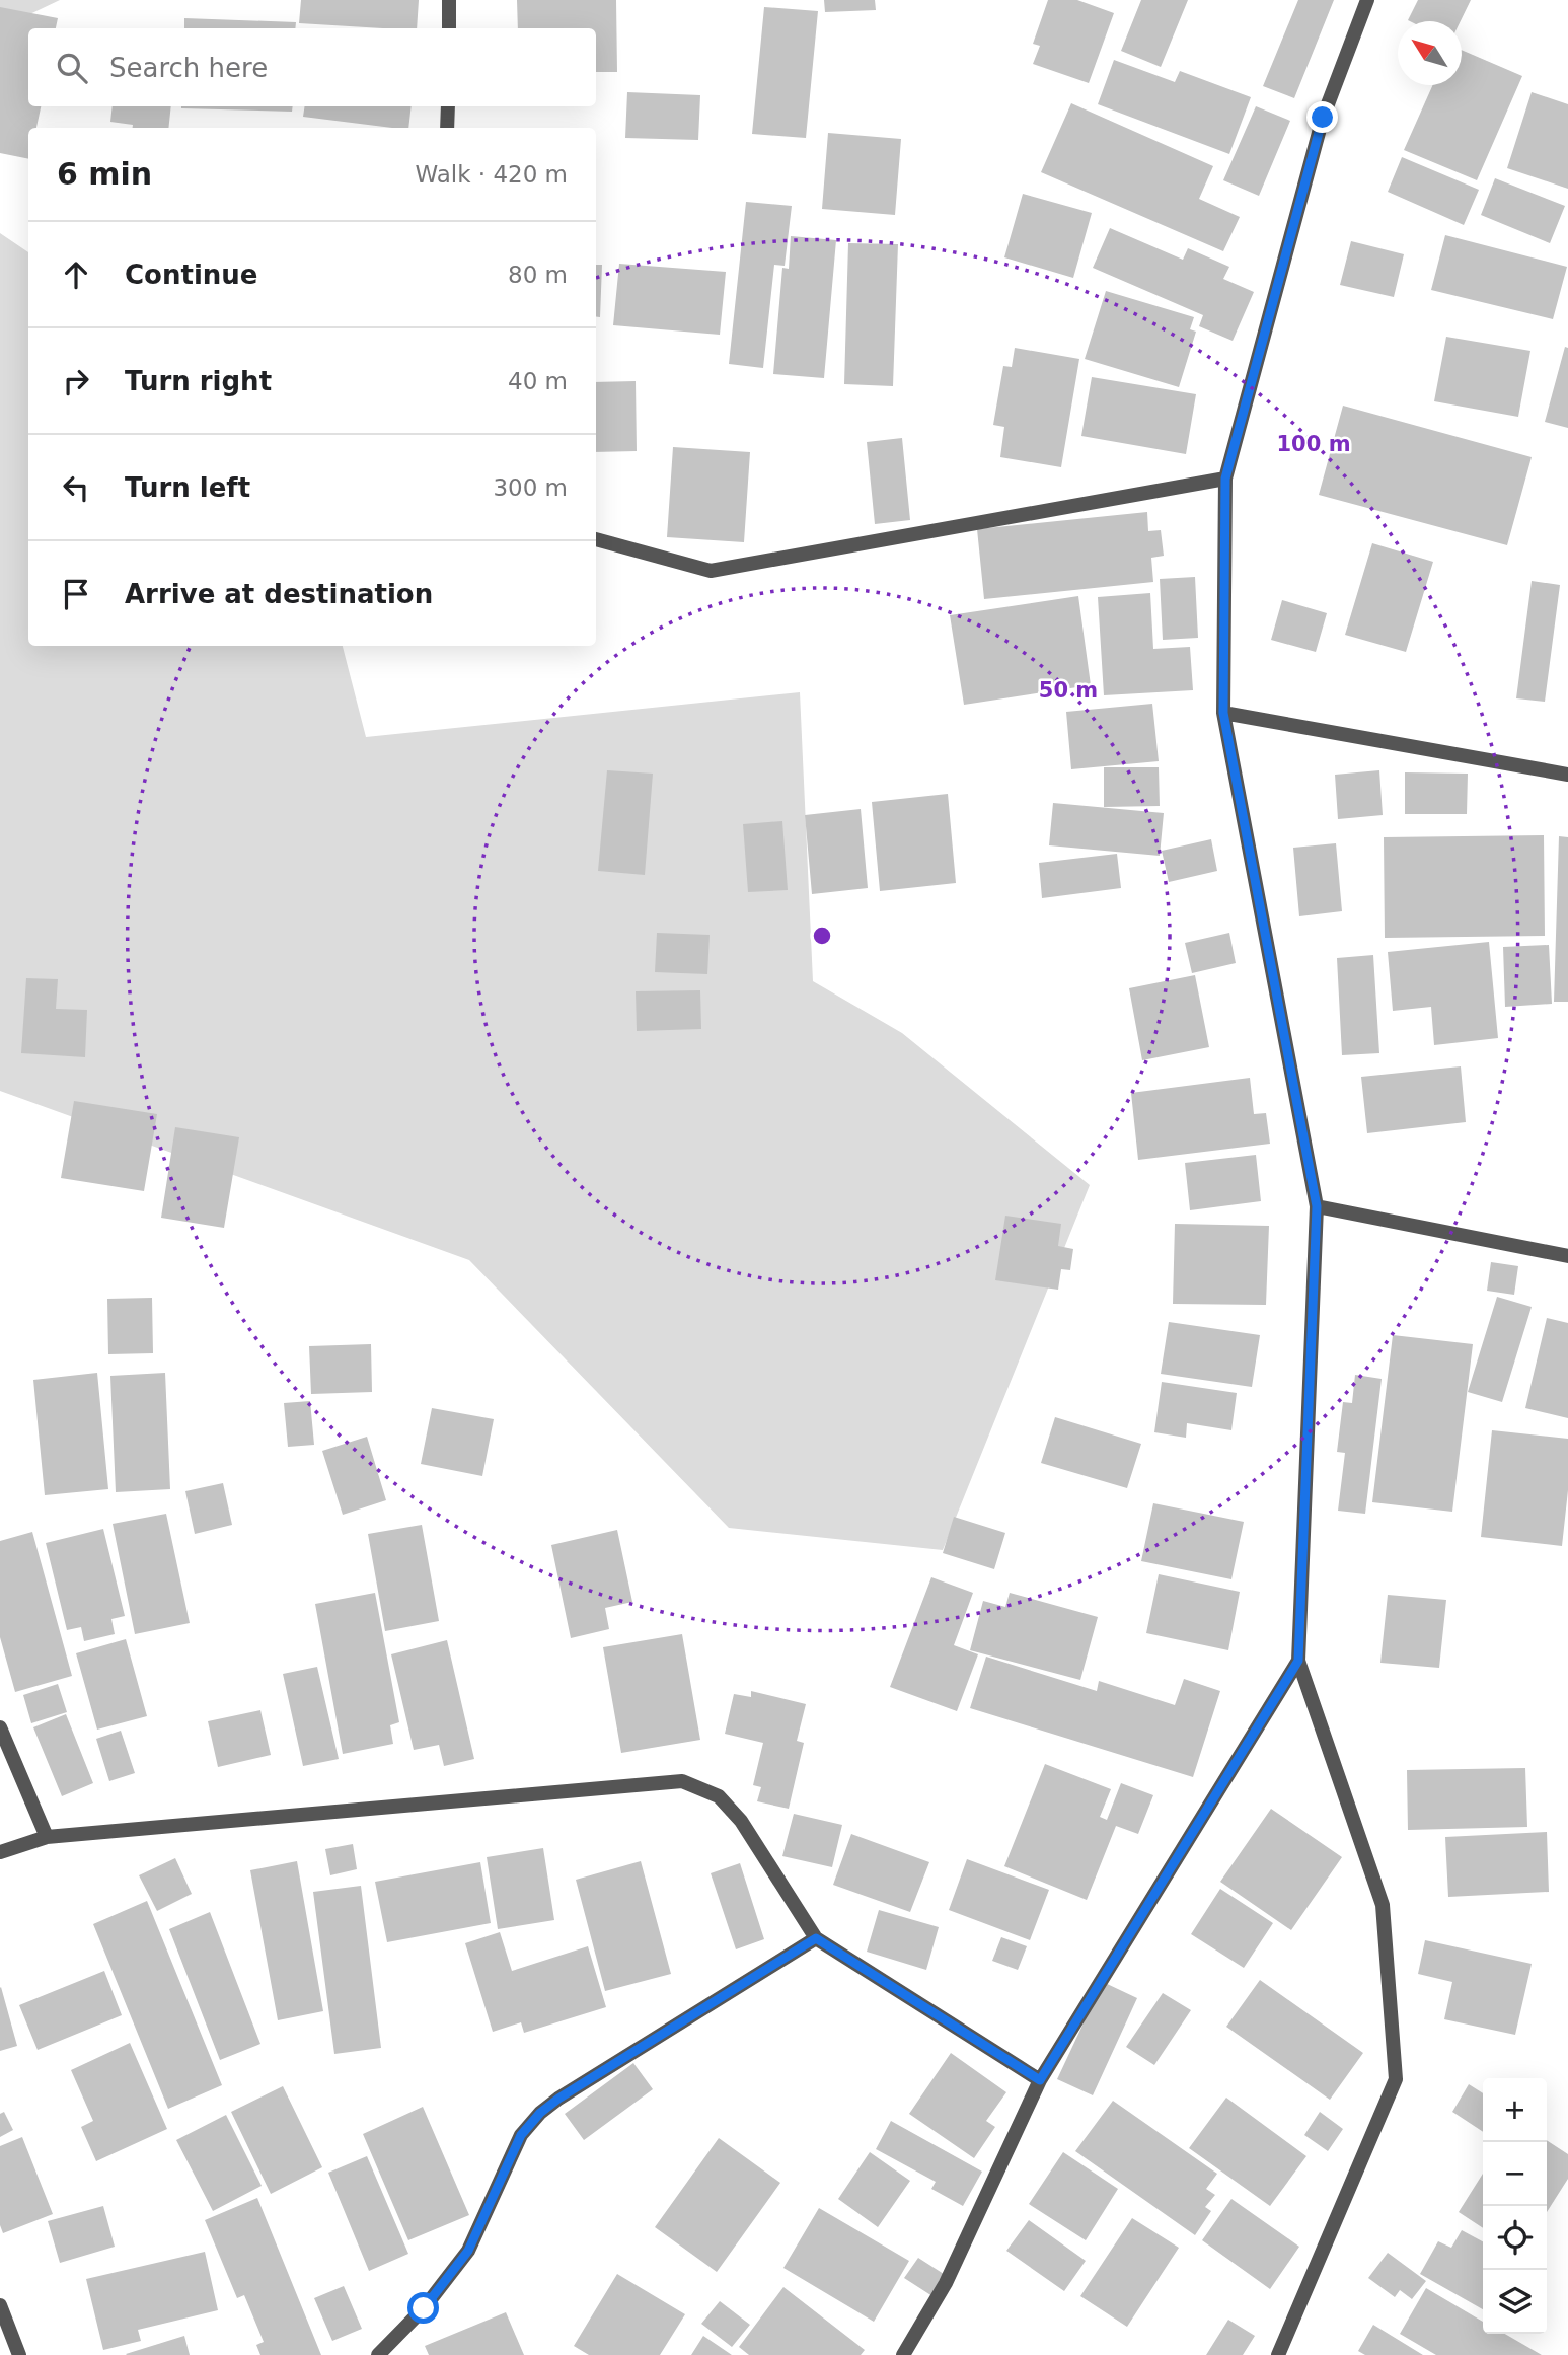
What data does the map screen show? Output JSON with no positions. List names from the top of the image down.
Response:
{
  "north": "top left",
  "page": {
    "search": "Search here",
    "heading": ["6 min", "Walk · 420 m"],
    "list": [
      ["Continue", "80 m"],
      ["Turn right", "40 m"],
      ["Turn left", "300 m"],
      "Arrive at destination"
    ],
    "map_buttons": ["+", "−"]
  },
  "rings": ["100 m", "50 m"]
}
